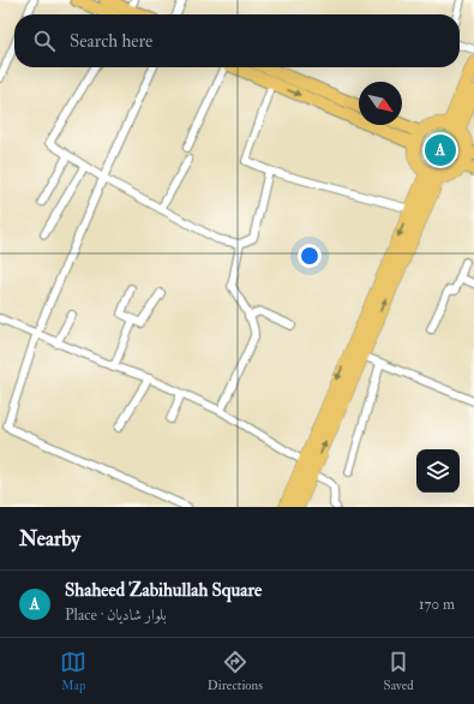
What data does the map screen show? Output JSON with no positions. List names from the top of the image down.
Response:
{
  "north": "bottom right",
  "page": {
    "search": "Search here",
    "pins": "A",
    "heading": "Nearby",
    "list": [
      {
        "mark": "A",
        "name": "Shaheed Zabihullah Square",
        "note": "Place · بلوار شادیان",
        "value": "170 m"
      }
    ],
    "nav": ["Map", "Directions", "Saved"]
  }
}
